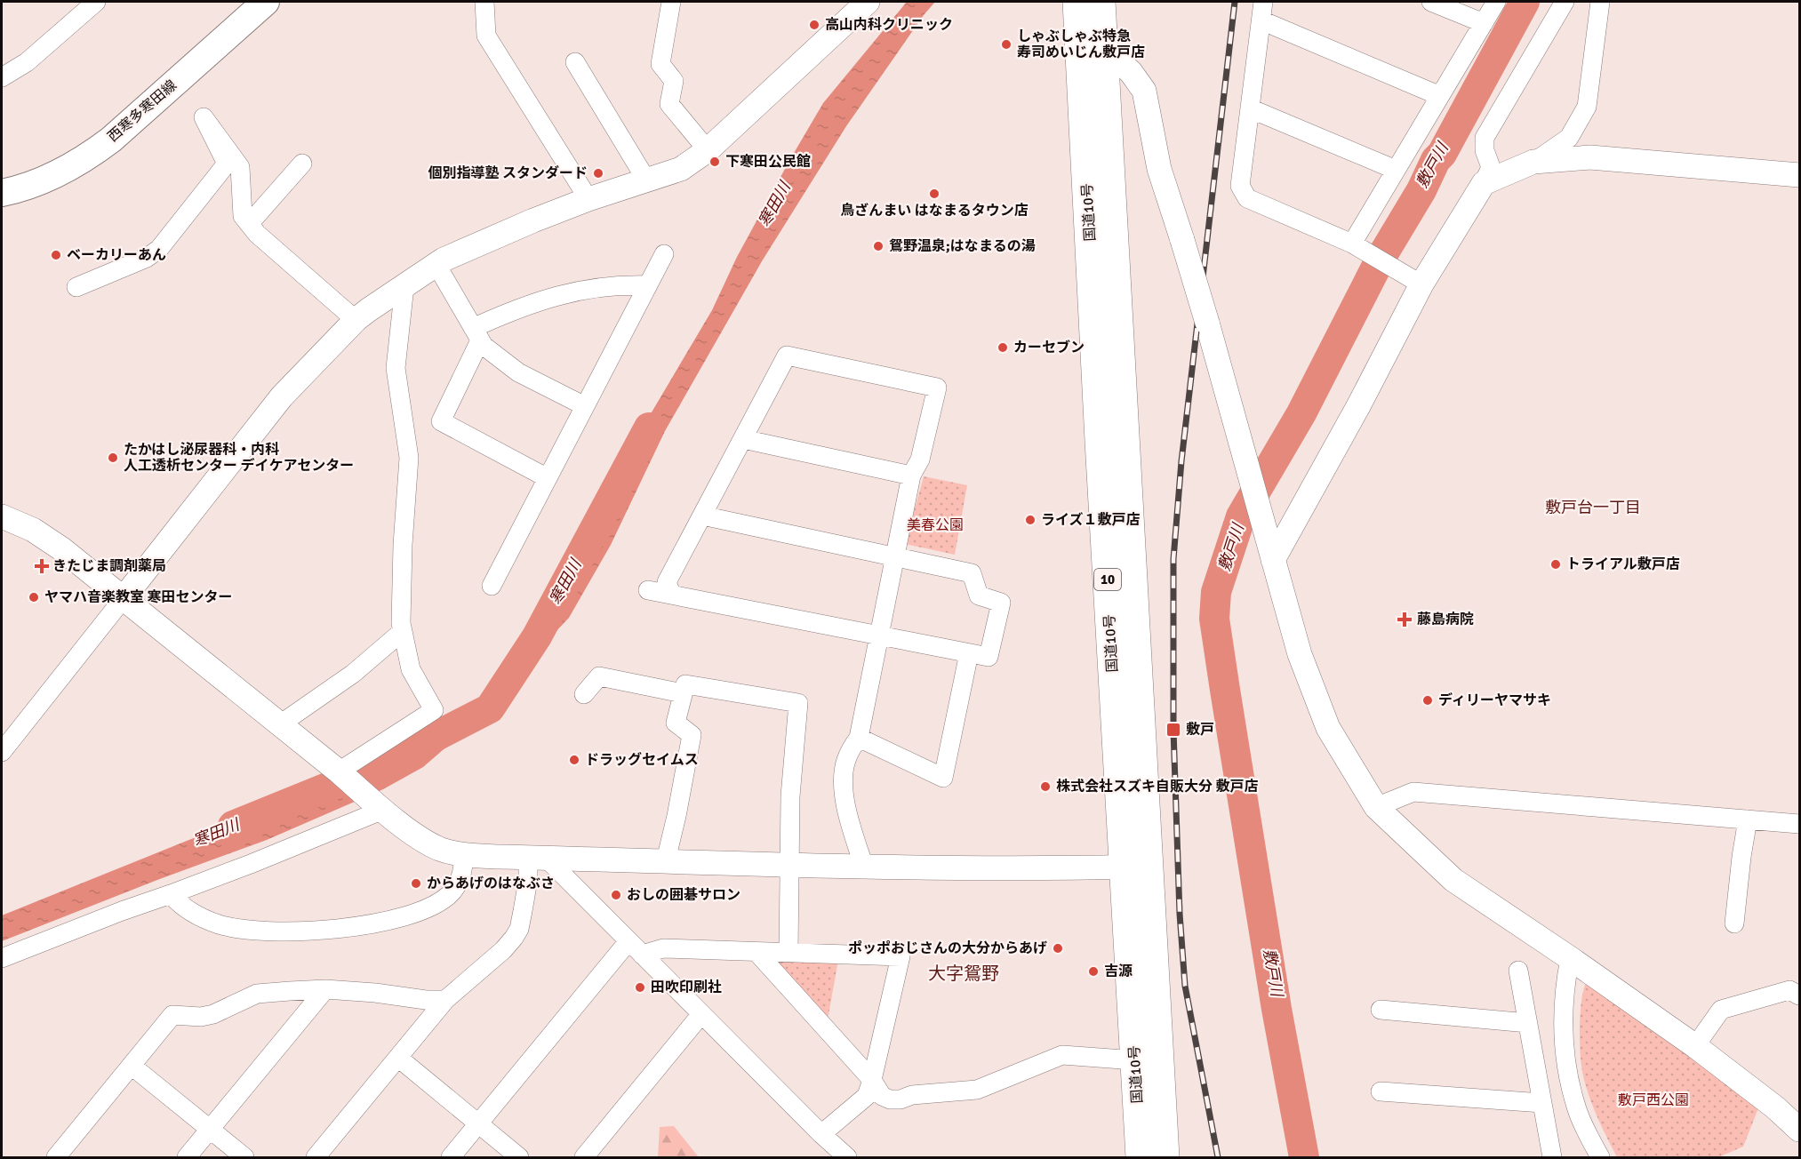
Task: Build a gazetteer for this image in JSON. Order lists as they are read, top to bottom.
{
  "streets": {
    "highway": ["国道10号", "10"],
    "main road": ["西寒多寒田線"]
  },
  "districts": ["敷戸台一丁目", "大字鴛野"],
  "water": ["敷戸川", "寒田川"],
  "parks": ["美春公園", "敷戸西公園"],
  "places": {
    "other": [
      "高山内科クリニック",
      "しゃぶしゃぶ特急 寿司めいじん敷戸店",
      "下寒田公民館",
      "個別指導塾 スタンダード",
      "鳥ざんまい はなまるタウン店",
      "鴛野温泉;はなまるの湯",
      "ベーカリーあん",
      "カーセブン",
      "たかはし泌尿器科・内科 人工透析センター デイケアセンター",
      "ライズ１敷戸店",
      "トライアル敷戸店",
      "ヤマハ音楽教室 寒田センター",
      "ディリーヤマサキ",
      "ドラッグセイムス",
      "株式会社スズキ自販大分 敷戸店",
      "からあげのはなぶさ",
      "おしの囲碁サロン",
      "ポッポおじさんの大分からあげ",
      "吉源",
      "田吹印刷社"
    ],
    "health": ["きたじま調剤薬局", "藤島病院"],
    "transit": ["敷戸"]
  }
}
